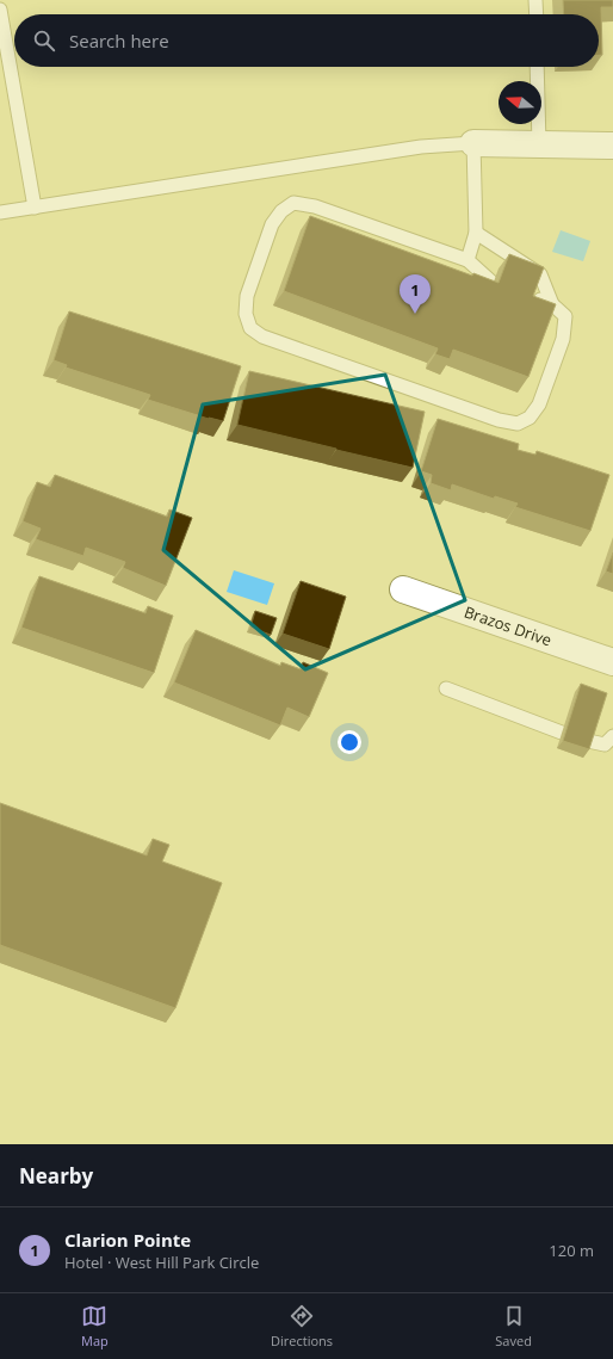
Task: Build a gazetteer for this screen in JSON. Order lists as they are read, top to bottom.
{
  "streets": {
    "street": ["Brazos Drive"]
  },
  "north": "left",
  "page": {
    "search": "Search here",
    "pins": "1",
    "heading": "Nearby",
    "list": [
      {
        "mark": "1",
        "name": "Clarion Pointe",
        "note": "Hotel · West Hill Park Circle",
        "value": "120 m"
      }
    ],
    "nav": ["Map", "Directions", "Saved"]
  }
}
